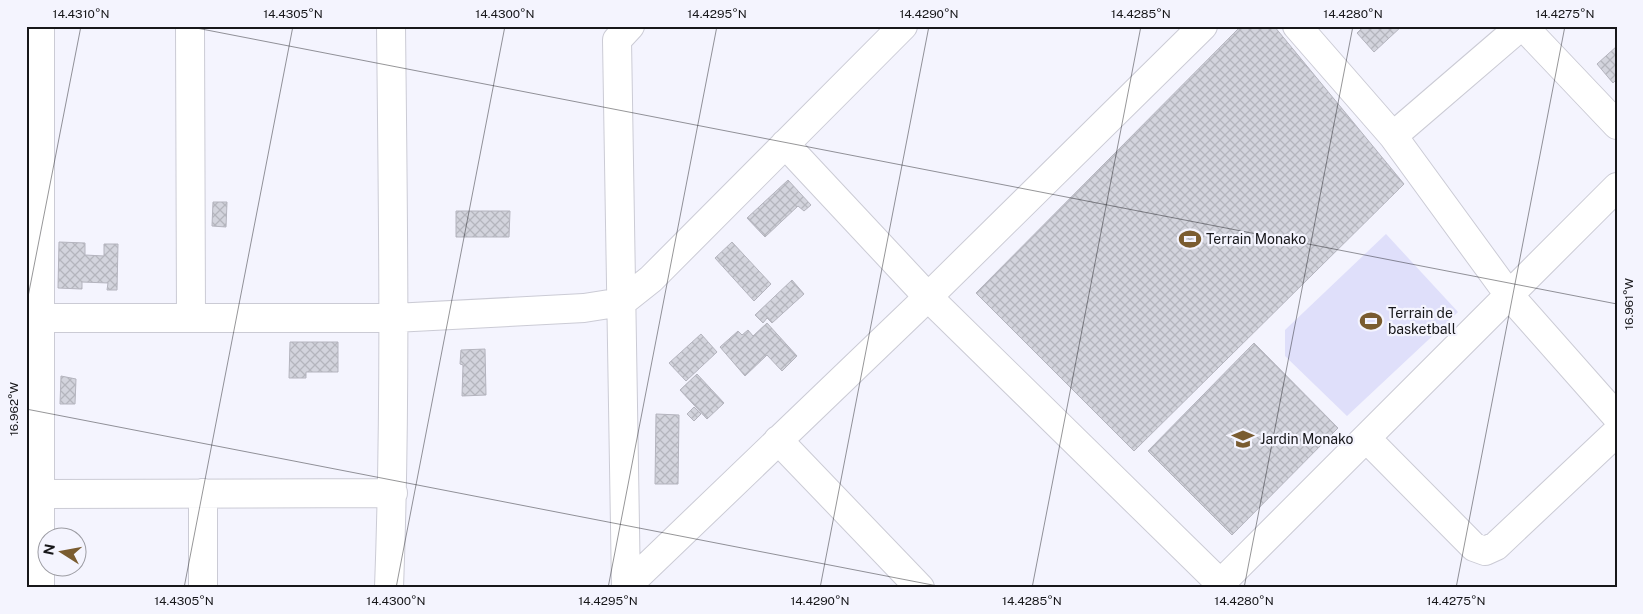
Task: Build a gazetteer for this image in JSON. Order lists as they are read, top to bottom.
{
  "places": {
    "sports": ["Terrain Monako", "Terrain de basketball"],
    "school or university": ["Jardin Monako"]
  },
  "north": "left",
  "coordinates": [
    "14.4310°N",
    "14.4305°N",
    "14.4300°N",
    "14.4295°N",
    "14.4290°N",
    "14.4285°N",
    "14.4280°N",
    "14.4275°N",
    "16.961°W",
    "16.962°W"
  ]
}
